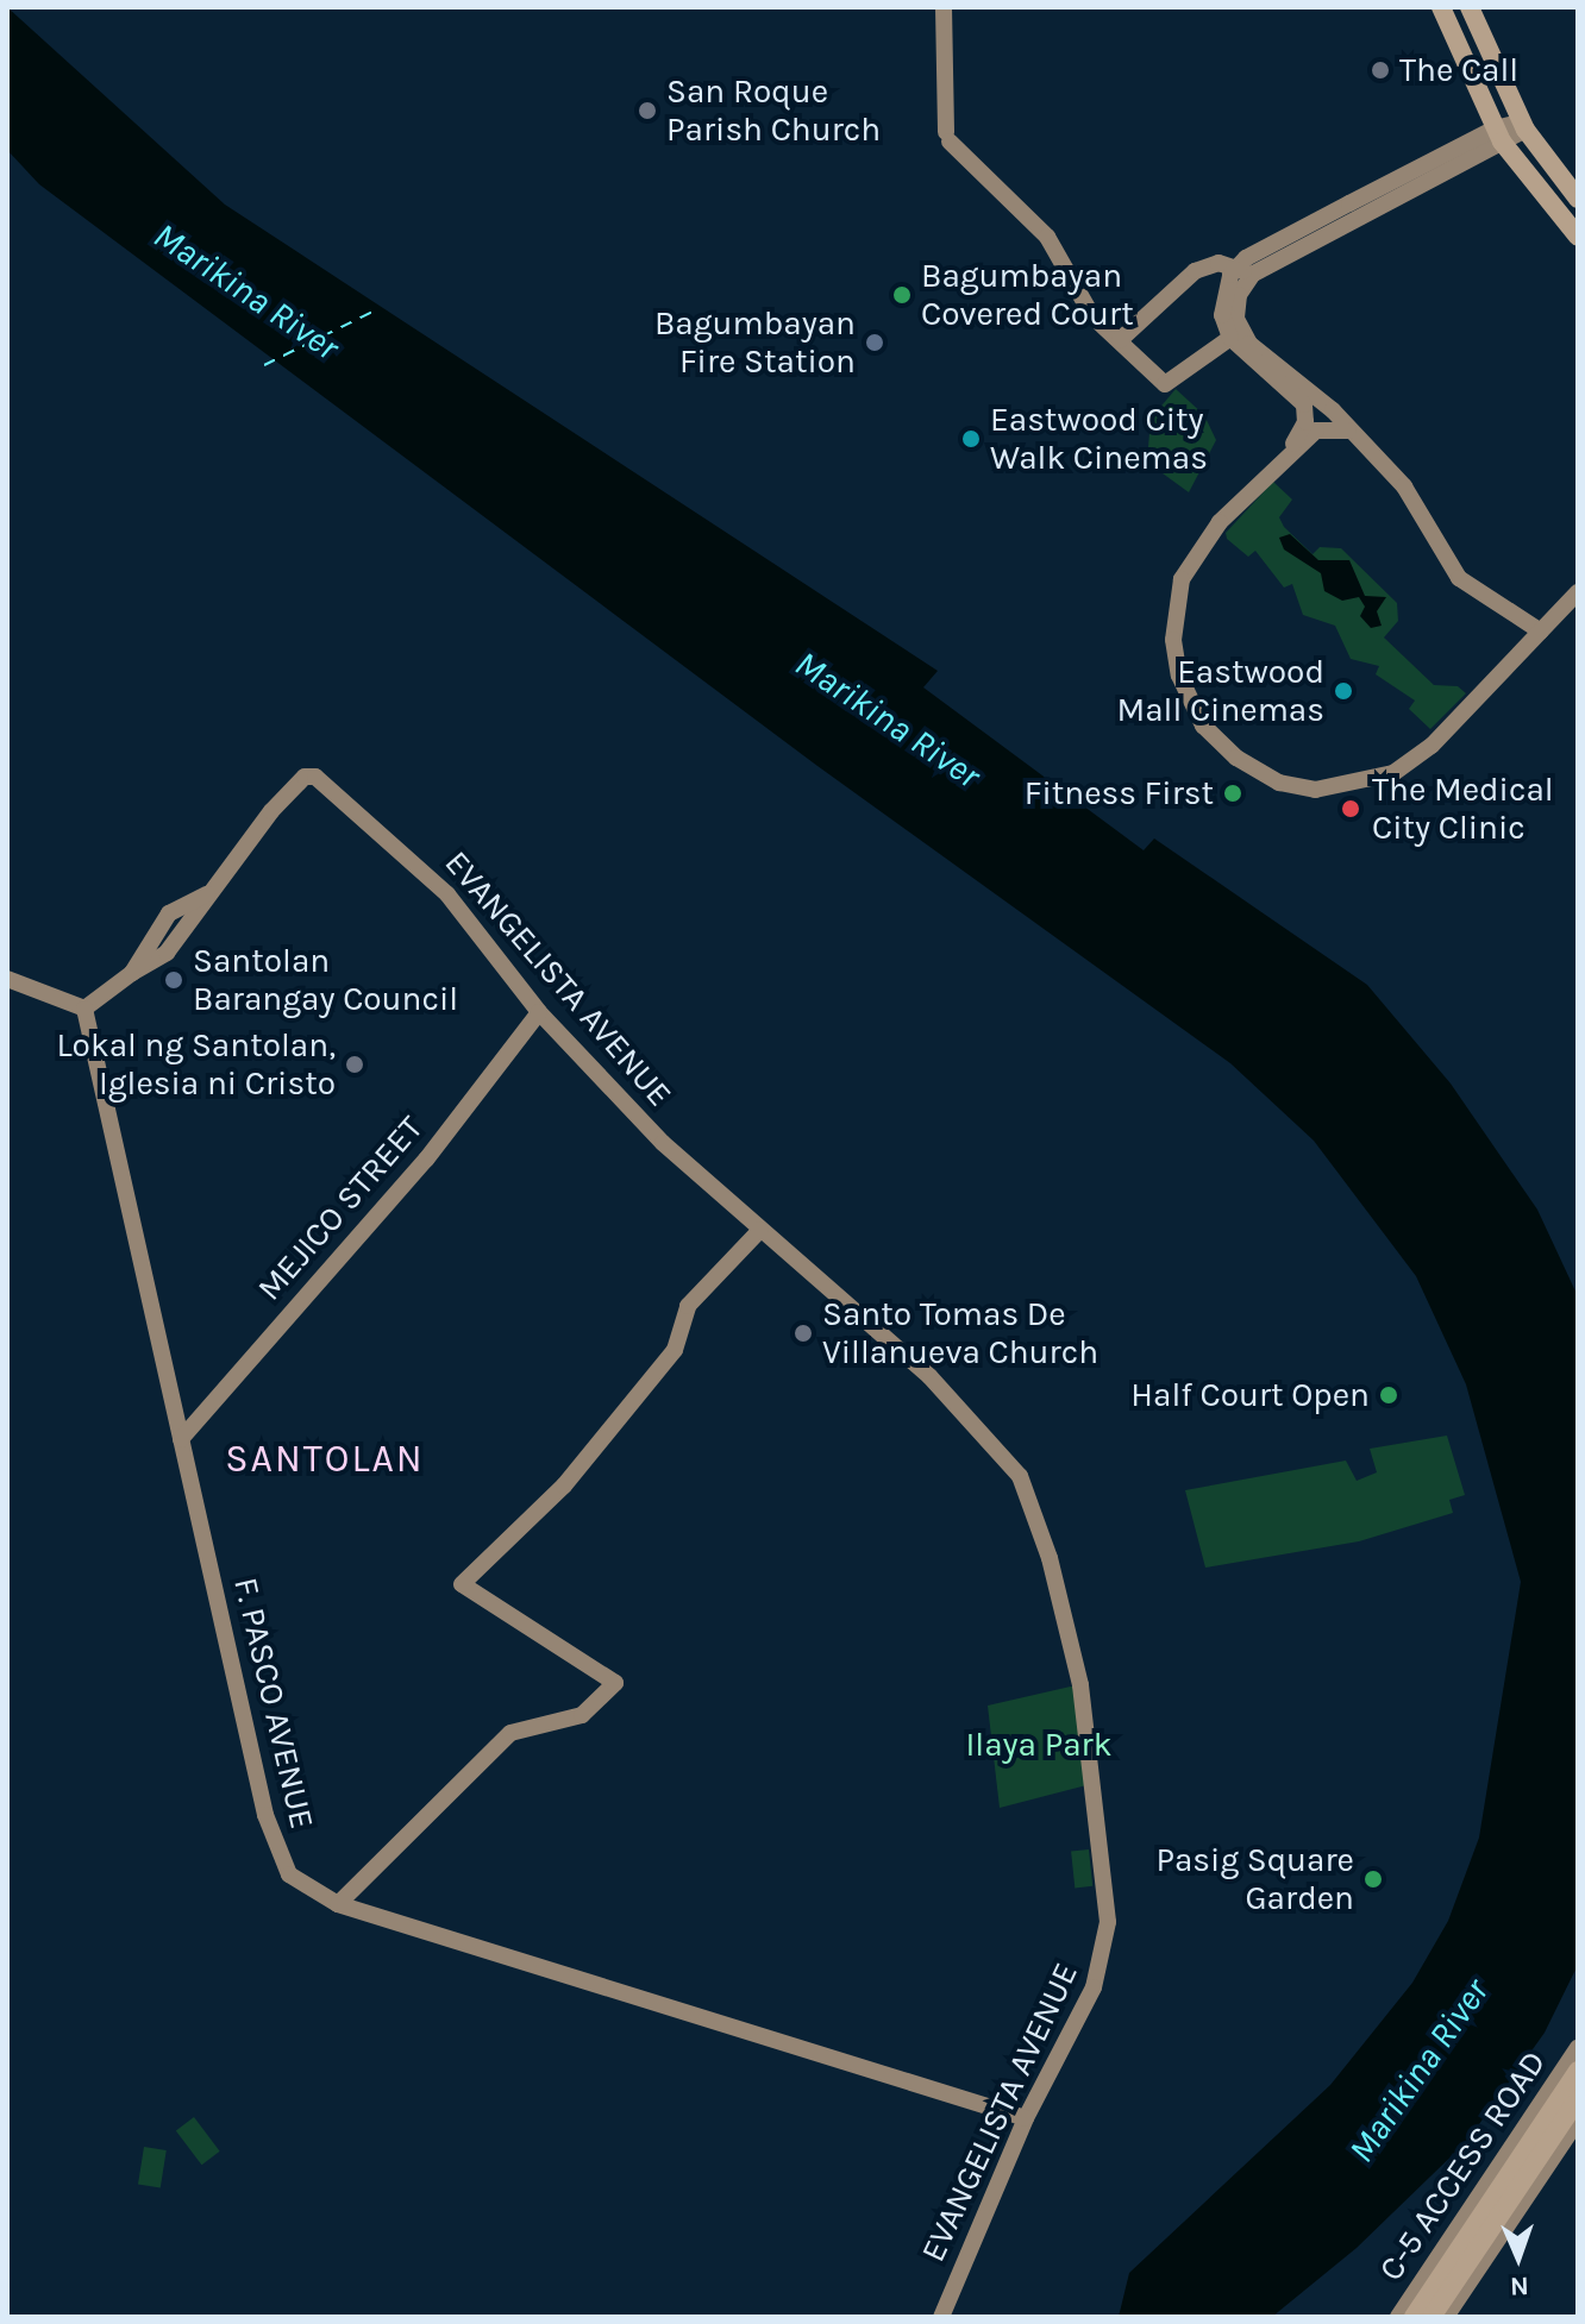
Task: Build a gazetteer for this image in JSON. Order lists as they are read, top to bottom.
{
  "streets": {
    "street": [
      "EVANGELISTA AVENUE",
      "MEJICO STREET",
      "F. PASCO AVENUE",
      "C-5 ACCESS ROAD"
    ]
  },
  "crossings": [
    ["EVANGELISTA AVENUE", "MEJICO STREET"],
    ["EVANGELISTA AVENUE", "F. PASCO AVENUE"],
    ["MEJICO STREET", "F. PASCO AVENUE"]
  ],
  "districts": ["SANTOLAN"],
  "water": ["Marikina River"],
  "parks": ["Ilaya Park"],
  "places": [
    "The Call",
    "San Roque Parish Church",
    "Bagumbayan Covered Court",
    "Bagumbayan Fire Station",
    "Eastwood City Walk Cinemas",
    "Eastwood Mall Cinemas",
    "Fitness First",
    "The Medical City Clinic",
    "Santolan Barangay Council",
    "Lokal ng Santolan, Iglesia ni Cristo",
    "Santo Tomas De Villanueva Church",
    "Half Court Open",
    "Pasig Square Garden"
  ],
  "north": "bottom"
}
